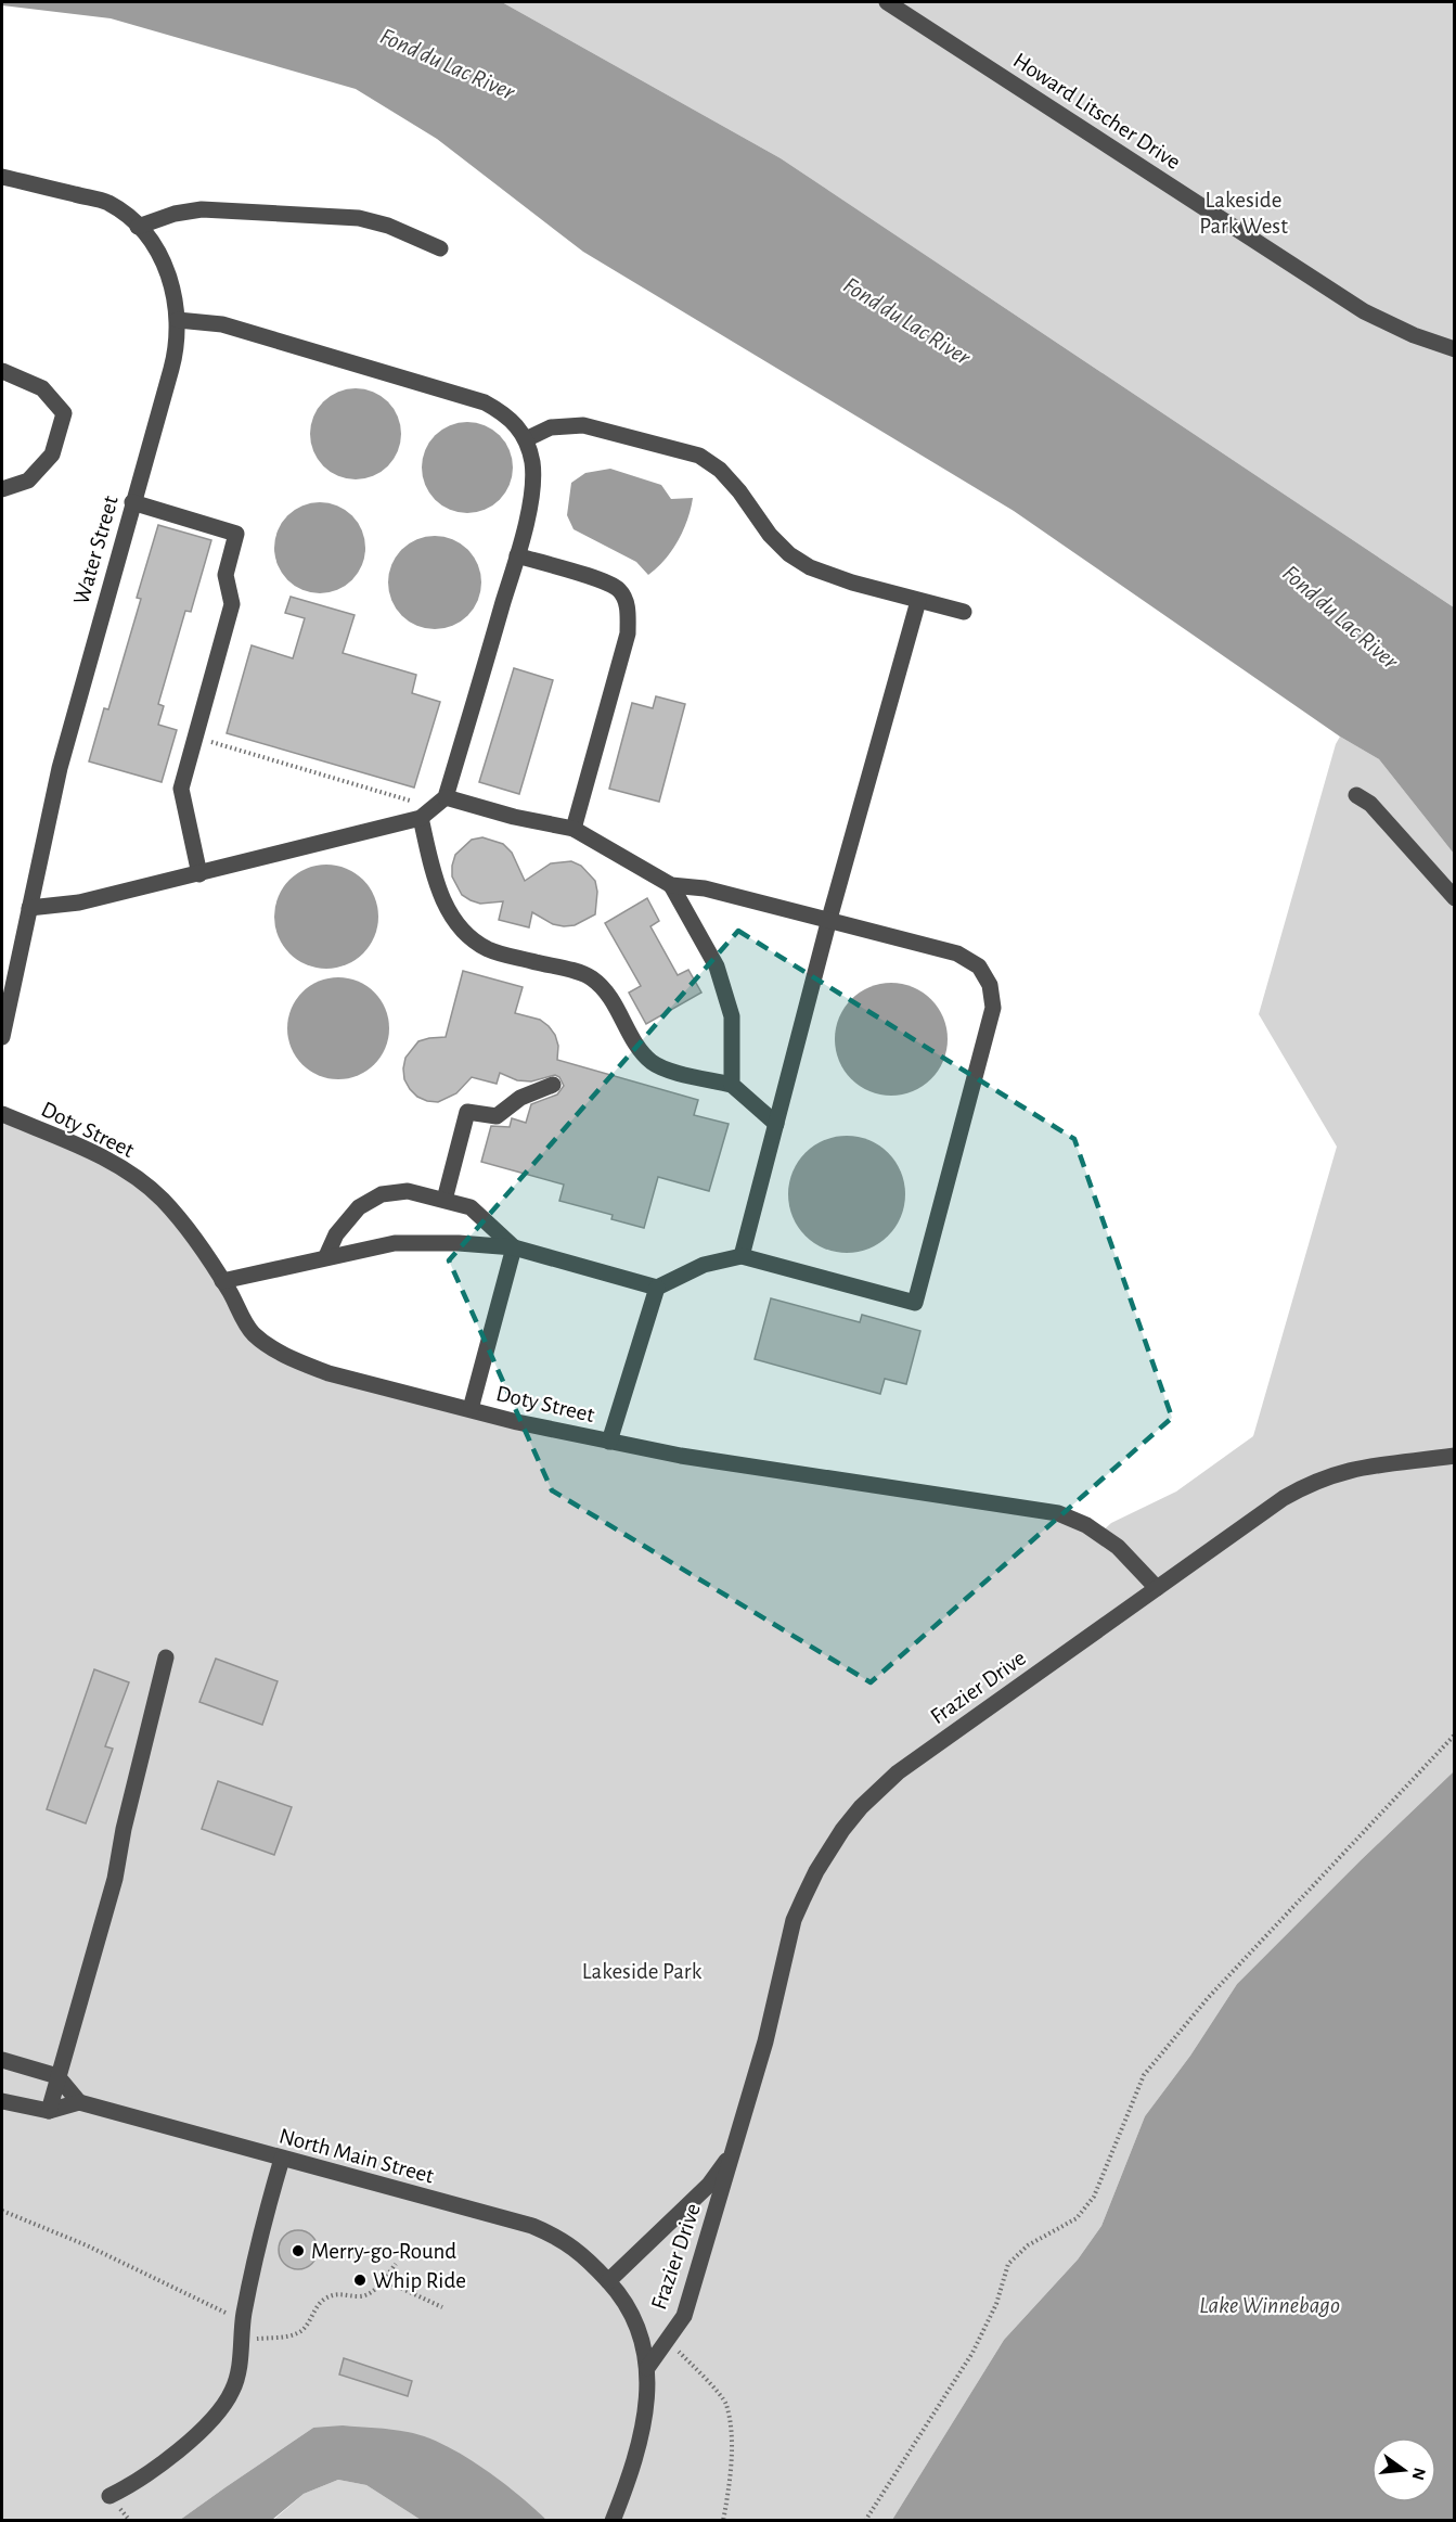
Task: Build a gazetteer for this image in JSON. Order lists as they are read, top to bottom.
{
  "streets": {
    "street": [
      "Howard Litscher Drive",
      "Water Street",
      "Doty Street",
      "Frazier Drive",
      "North Main Street"
    ]
  },
  "crossings": [
    ["Doty Street", "Frazier Drive"],
    ["Frazier Drive", "North Main Street"]
  ],
  "water": ["Fond du Lac River", "Lake Winnebago"],
  "parks": ["Lakeside Park West", "Lakeside Park"],
  "places": ["Merry-go-Round", "Whip Ride"],
  "north": "right"
}
